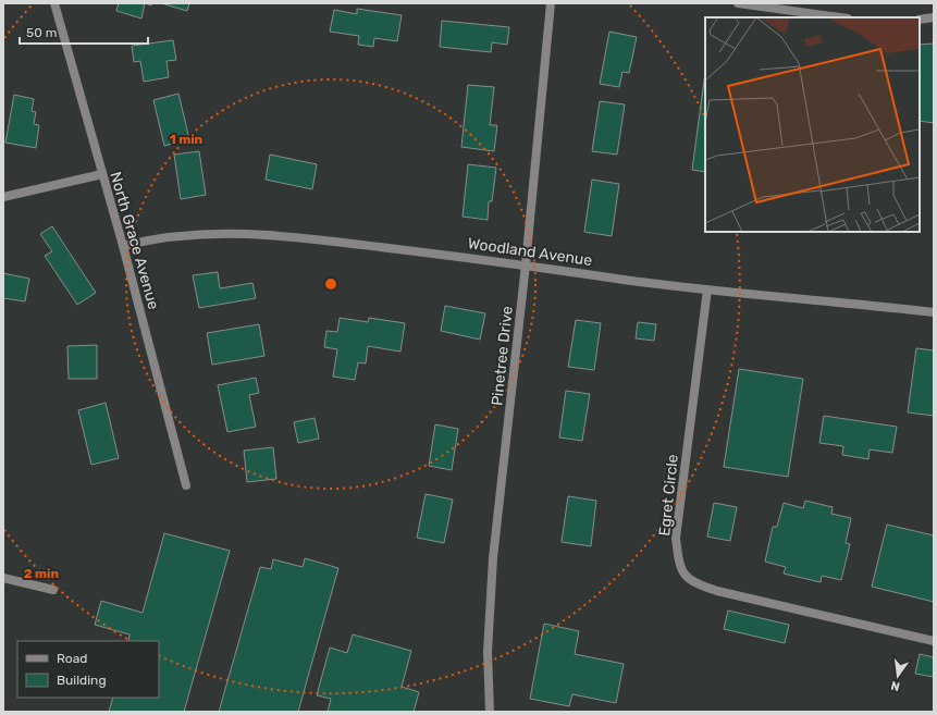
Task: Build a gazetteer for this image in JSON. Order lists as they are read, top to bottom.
{
  "streets": {
    "street": [
      "North Grace Avenue",
      "Woodland Avenue",
      "Pinetree Drive",
      "Egret Circle"
    ]
  },
  "crossings": [
    ["North Grace Avenue", "Woodland Avenue"],
    ["Woodland Avenue", "Pinetree Drive"],
    ["Woodland Avenue", "Egret Circle"]
  ],
  "legend": ["Road", "Building"],
  "scale_bar": "50 m",
  "north": "bottom",
  "rings": ["1 min", "2 min"]
}
